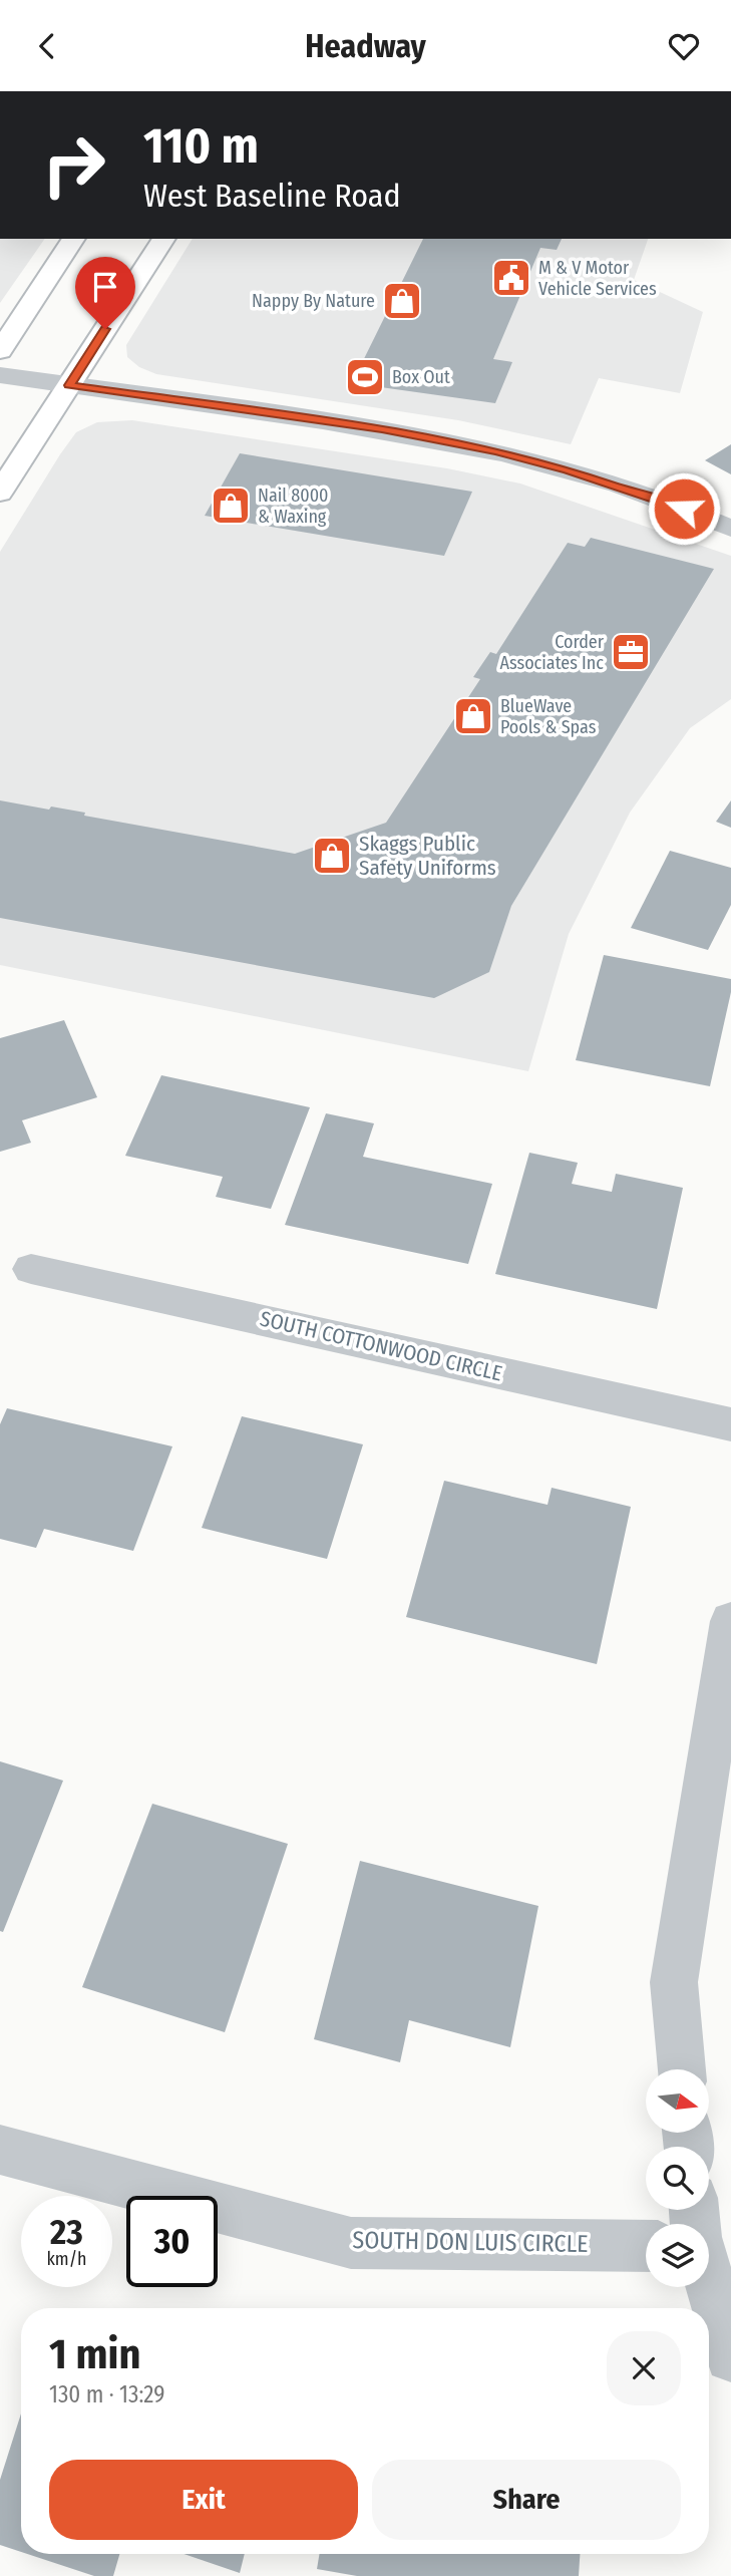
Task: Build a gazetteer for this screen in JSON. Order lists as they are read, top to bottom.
{
  "streets": {
    "street": ["SOUTH COTTONWOOD CIRCLE", "SOUTH DON LUIS CIRCLE"]
  },
  "places": {
    "public building": ["M & V Motor Vehicle Services"],
    "shop": [
      "Nappy By Nature",
      "Nail 8000 & Waxing",
      "BlueWave Pools & Spas",
      "Skaggs Public Safety Uniforms"
    ],
    "sports": ["Box Out"],
    "office": ["Corder Associates Inc"]
  },
  "north": "right",
  "page": {
    "header": "Headway",
    "turn": ["110 m", "West Baseline Road"],
    "speed": "23 km/h",
    "limit": "30",
    "heading": ["1 min", "130 m · 13:29"],
    "buttons": ["Exit", "Share"]
  }
}
